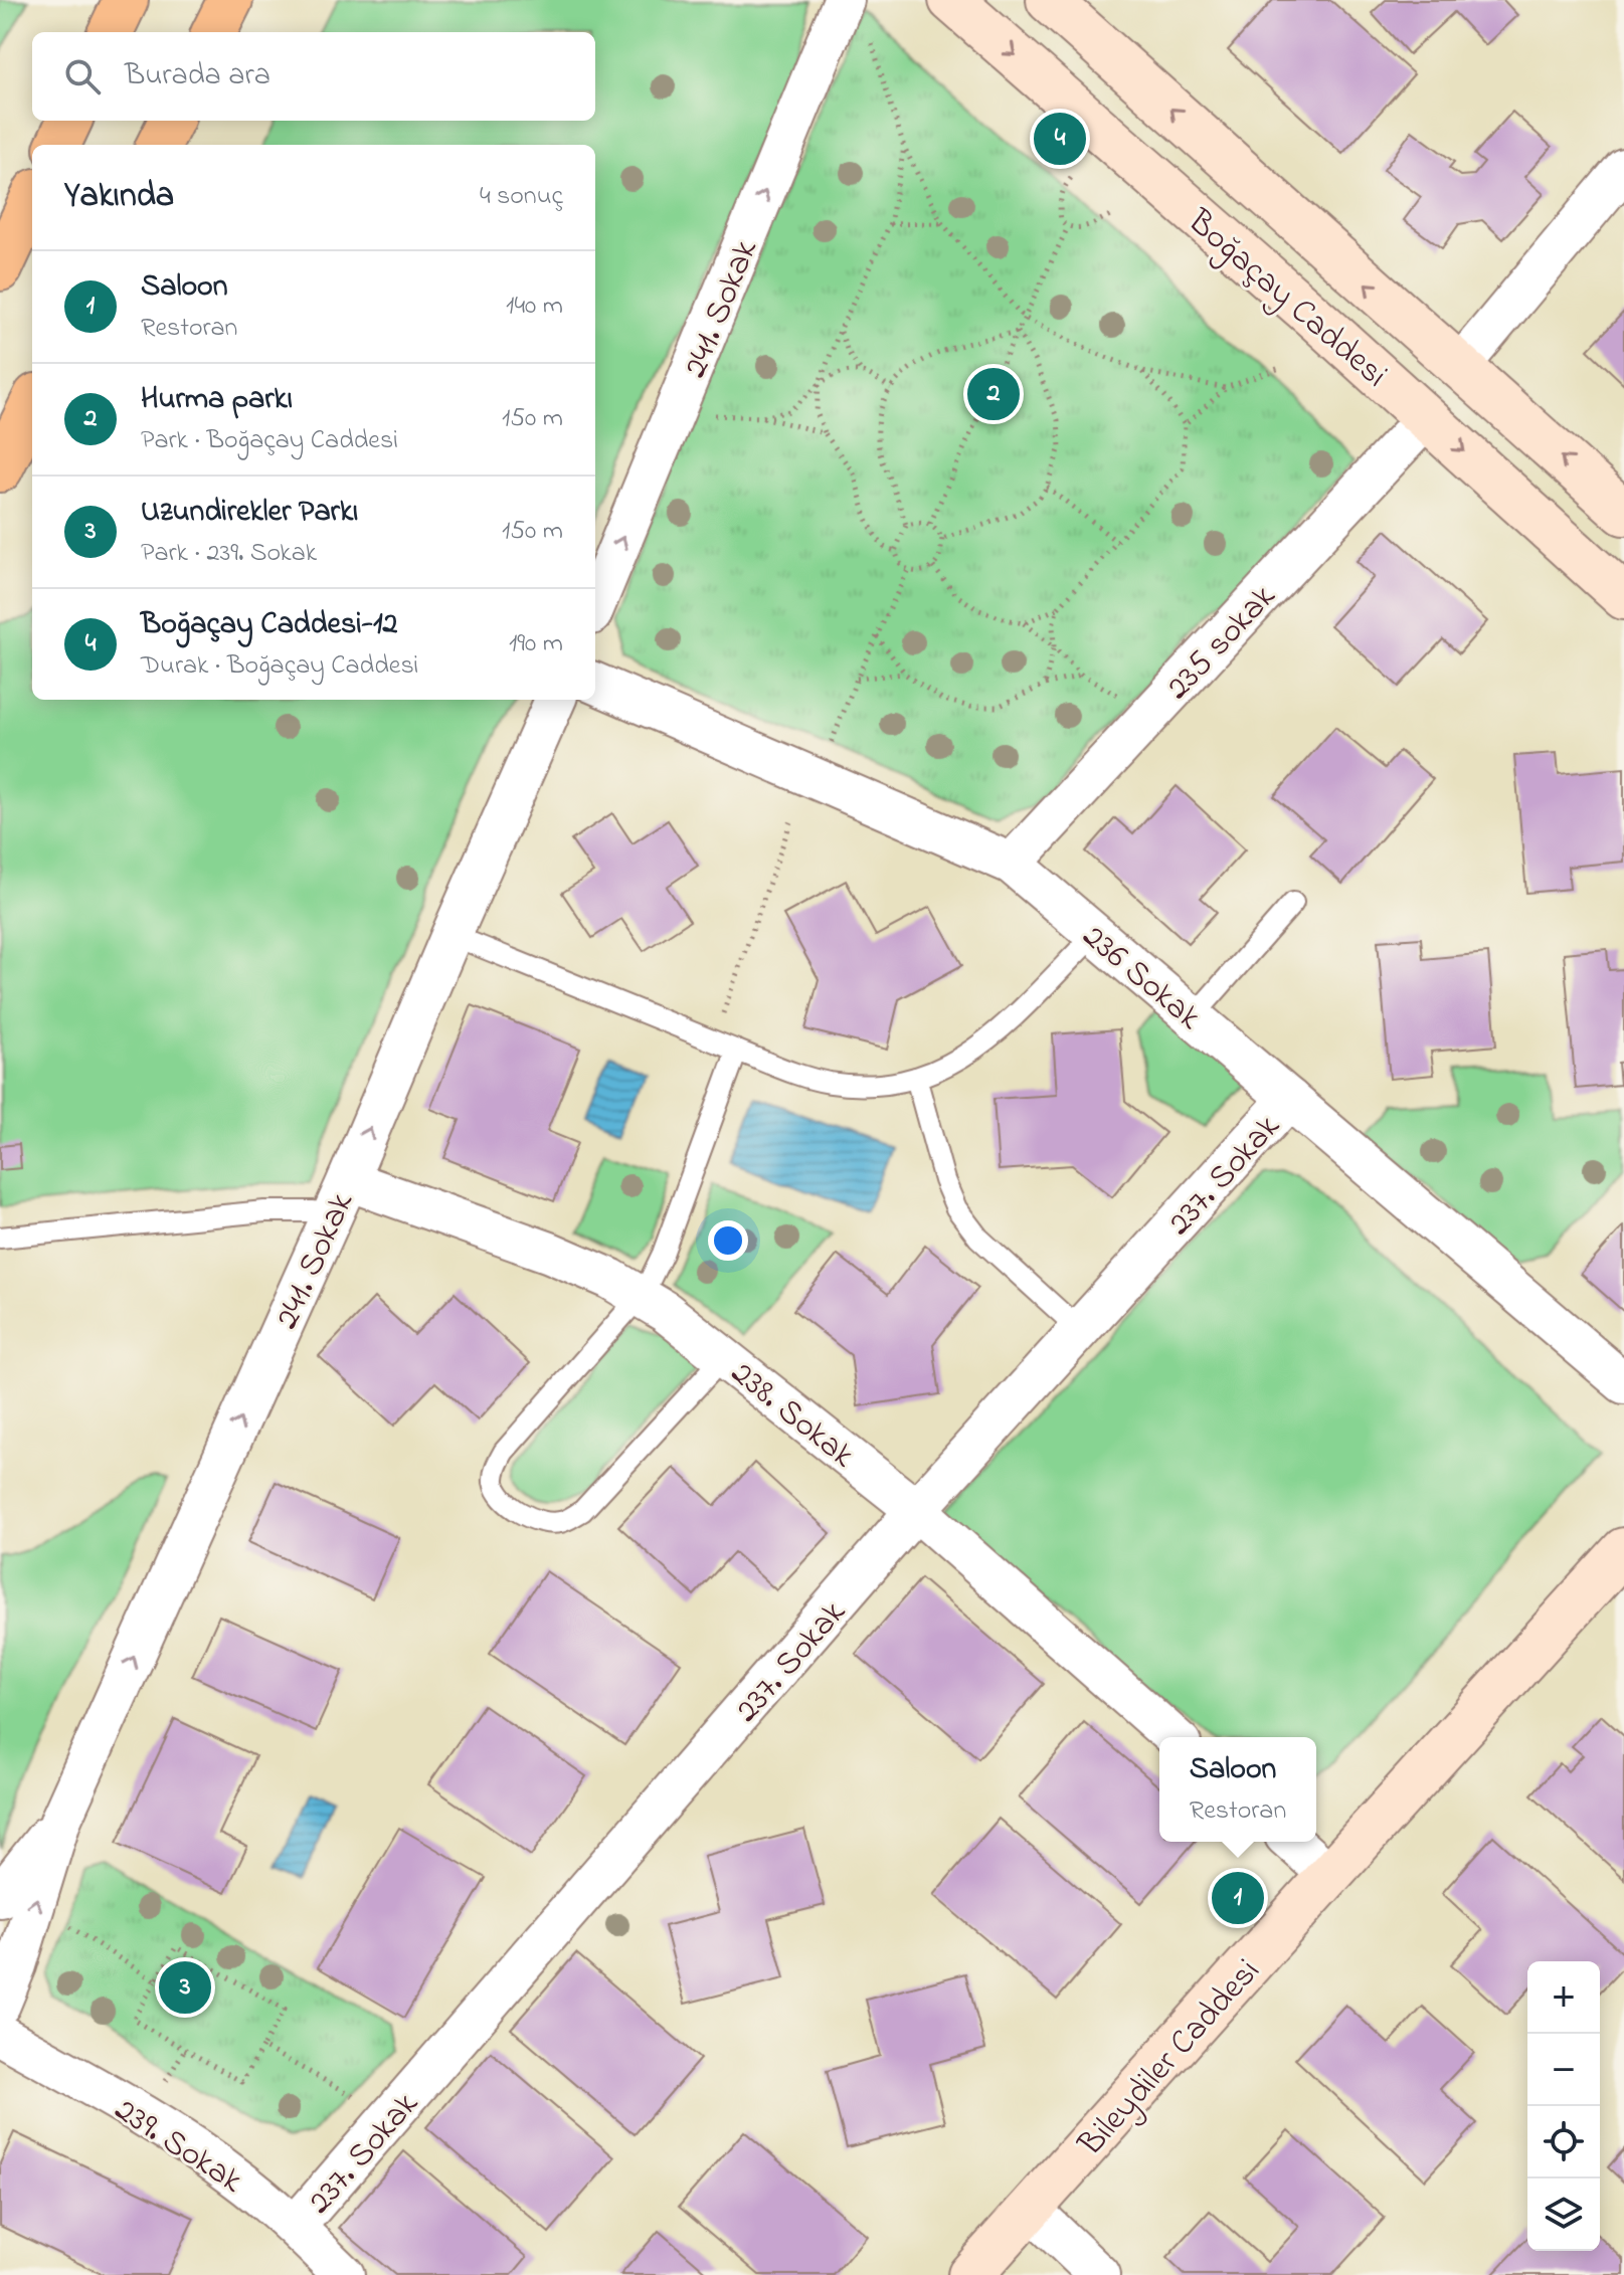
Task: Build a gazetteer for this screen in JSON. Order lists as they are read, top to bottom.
{
  "streets": {
    "main road": ["Boğaçay Caddesi", "Bileydiler Caddesi"],
    "street": [
      "241. Sokak",
      "235 sokak",
      "236 Sokak",
      "237. Sokak",
      "238. Sokak",
      "239. Sokak"
    ]
  },
  "crossings": [
    ["Boğaçay Caddesi", "235 sokak"],
    ["241. Sokak", "238. Sokak"],
    ["235 sokak", "236 Sokak"],
    ["236 Sokak", "237. Sokak"],
    ["237. Sokak", "238. Sokak"],
    ["237. Sokak", "239. Sokak"]
  ],
  "one_way": ["241. Sokak"],
  "page": {
    "search": "Burada ara",
    "pins": [
      "4",
      "2",
      "1",
      "3"
    ],
    "heading": ["Yakında", "4 sonuç"],
    "list": [
      {
        "mark": "1",
        "name": "Saloon",
        "note": "Restoran",
        "value": "140 m"
      },
      {
        "mark": "2",
        "name": "Hurma parkı",
        "note": "Park · Boğaçay Caddesi",
        "value": "150 m"
      },
      {
        "mark": "3",
        "name": "Uzundirekler Parkı",
        "note": "Park · 239. Sokak",
        "value": "150 m"
      },
      {
        "mark": "4",
        "name": "Boğaçay Caddesi-12",
        "note": "Durak · Boğaçay Caddesi",
        "value": "190 m"
      }
    ],
    "popup": ["Saloon", "Restoran"],
    "map_buttons": ["+", "−"]
  }
}
